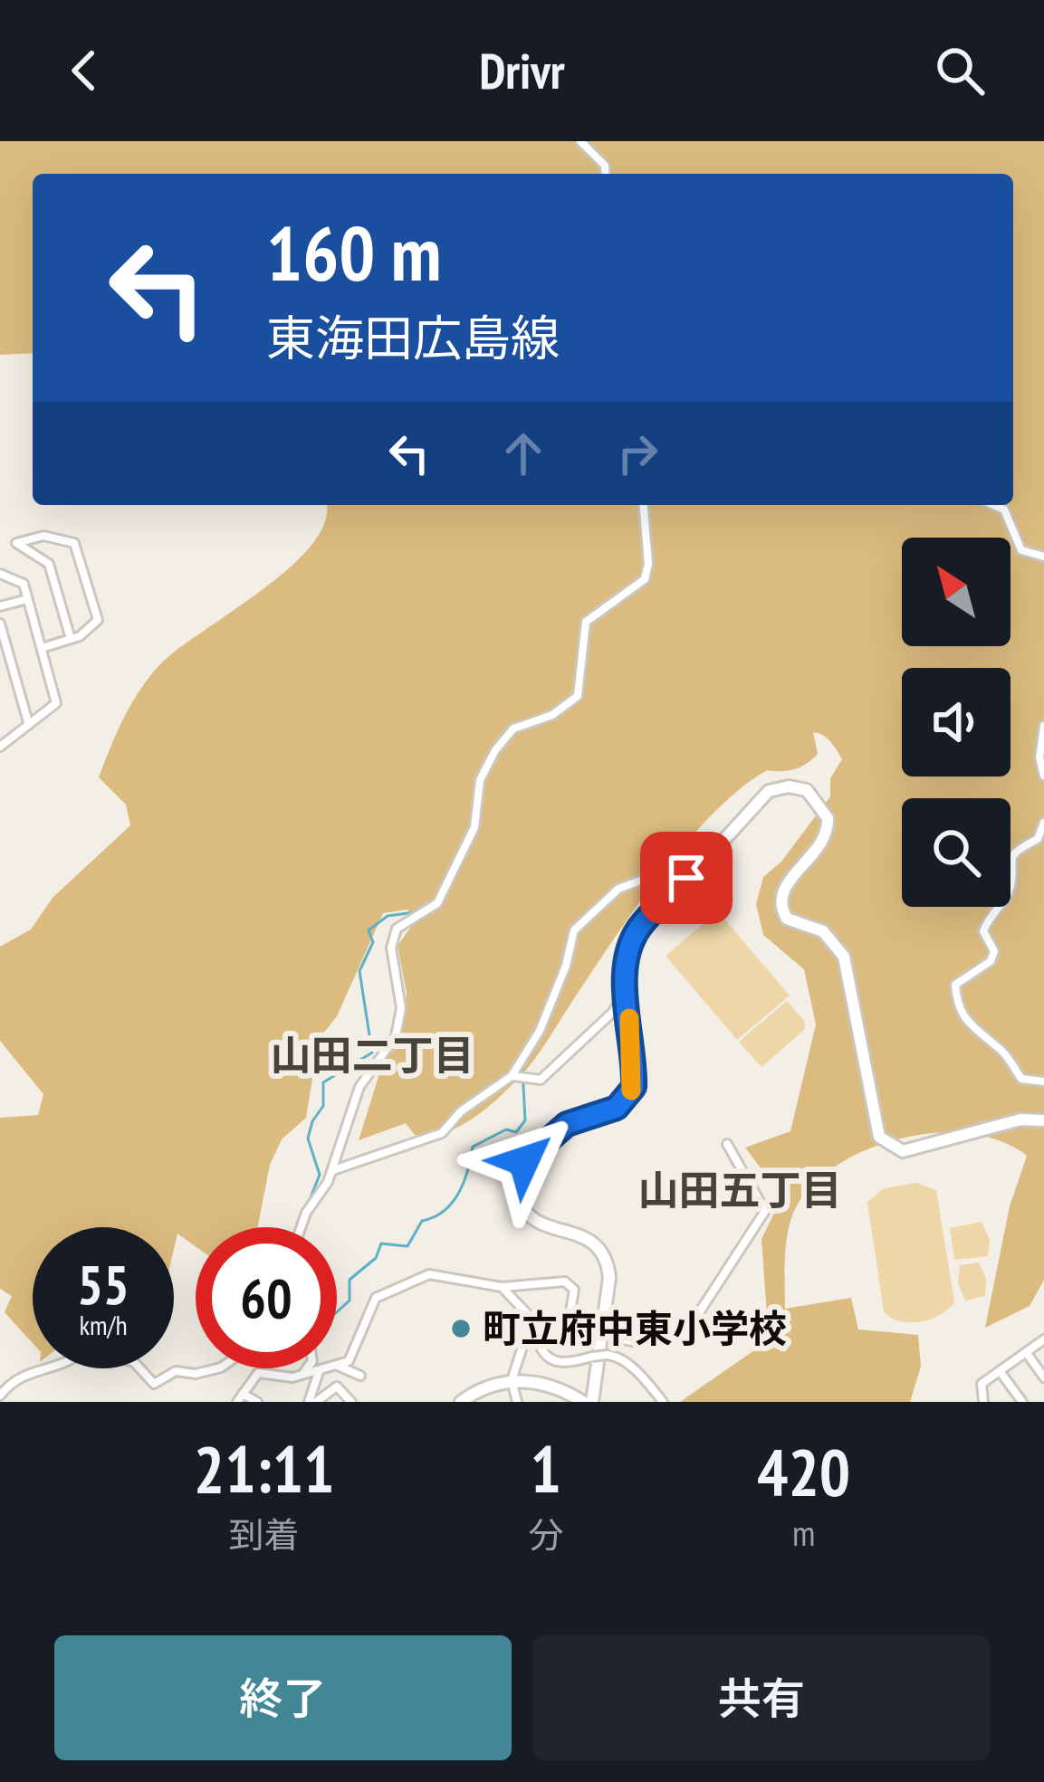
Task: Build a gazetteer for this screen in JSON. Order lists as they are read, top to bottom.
{
  "districts": ["山田二丁目", "山田五丁目"],
  "places": ["町立府中東小学校"],
  "north": "top left",
  "page": {
    "header": "Drivr",
    "turn": ["160 m", "東海田広島線"],
    "speed": "55 km/h",
    "limit": "60",
    "eta": [
      "21:11",
      "到着",
      "1",
      "分",
      "420",
      "m"
    ],
    "buttons": ["終了", "共有"]
  }
}
